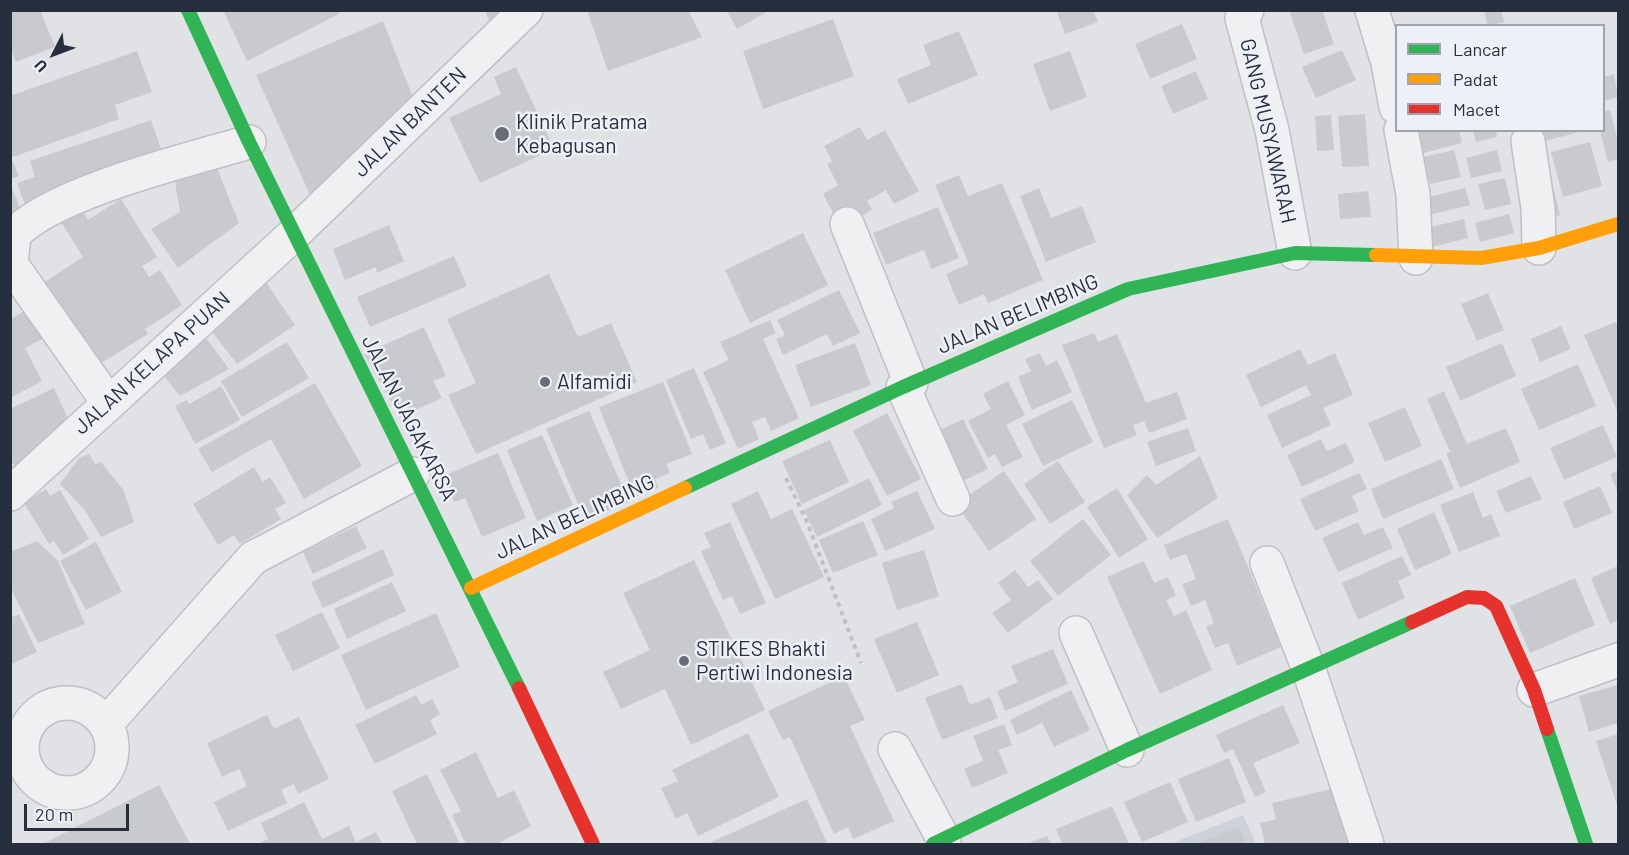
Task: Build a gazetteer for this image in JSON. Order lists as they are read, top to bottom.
{
  "streets": {
    "street": [
      "JALAN BANTEN",
      "GANG MUSYAWARAH",
      "JALAN BELIMBING",
      "JALAN KELAPA PUAN",
      "JALAN JAGAKARSA"
    ]
  },
  "crossings": [
    ["JALAN BANTEN", "JALAN KELAPA PUAN"],
    ["JALAN BANTEN", "JALAN JAGAKARSA"],
    ["GANG MUSYAWARAH", "JALAN BELIMBING"],
    ["JALAN BELIMBING", "JALAN JAGAKARSA"],
    ["JALAN KELAPA PUAN", "JALAN JAGAKARSA"]
  ],
  "places": ["Klinik Pratama Kebagusan", "Alfamidi", "STIKES Bhakti Pertiwi Indonesia"],
  "legend": ["Lancar", "Padat", "Macet"],
  "scale_bar": "20 m",
  "north": "bottom left"
}
